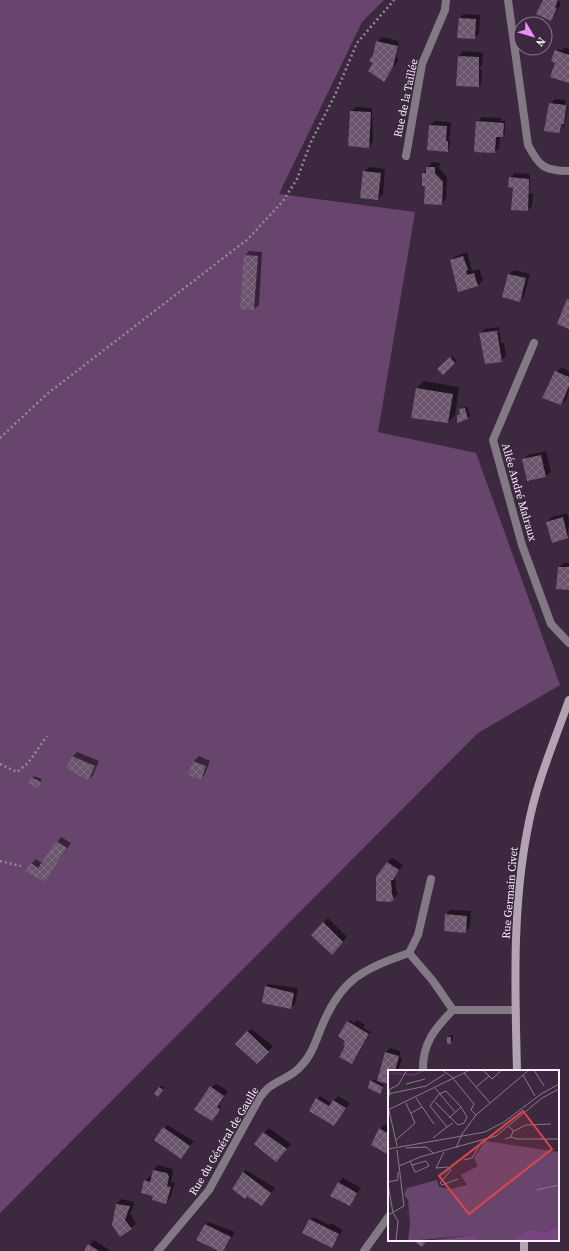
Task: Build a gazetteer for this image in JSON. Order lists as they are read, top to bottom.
{
  "streets": {
    "street": [
      "Rue de la Taillée",
      "Allée André Malraux",
      "Rue Germain Civet",
      "Rue du Général de Gaulle"
    ]
  },
  "north": "bottom right"
}
